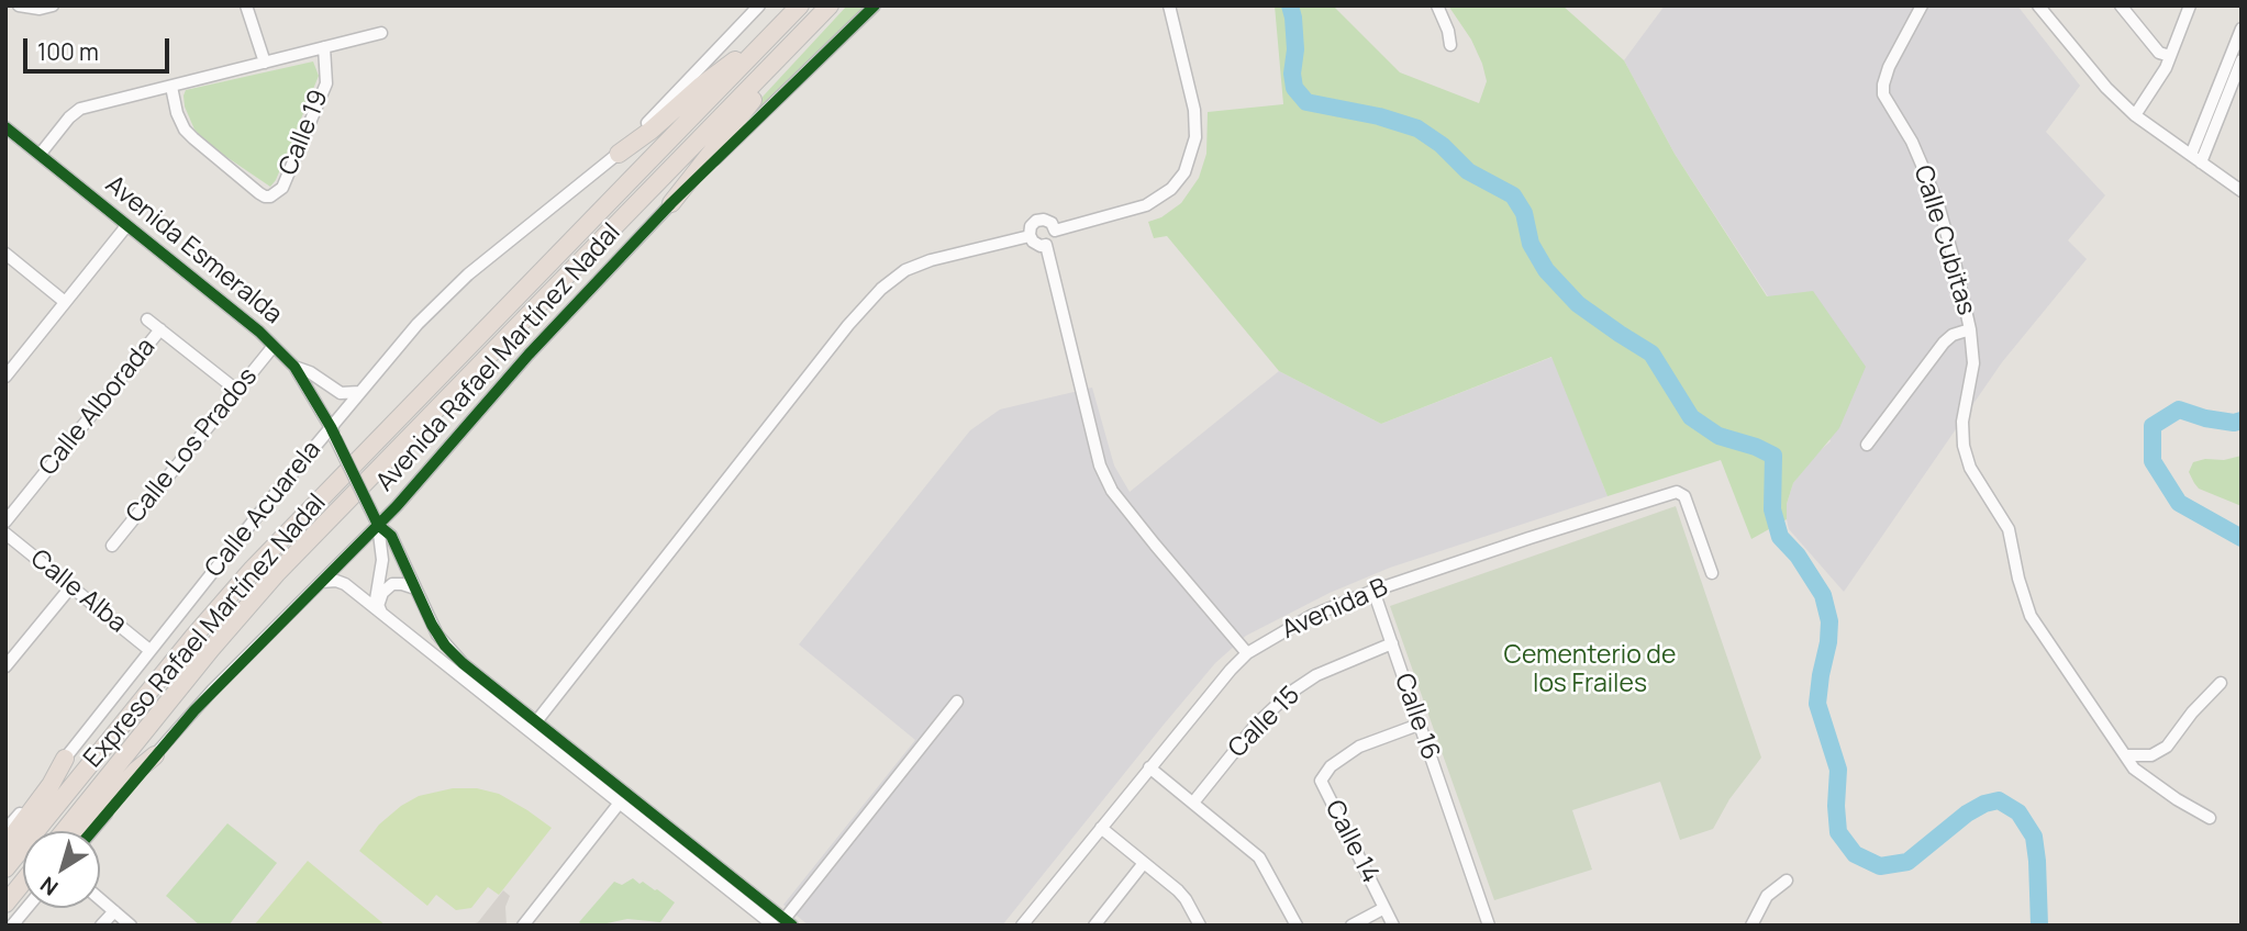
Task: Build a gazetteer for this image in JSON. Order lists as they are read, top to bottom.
{
  "streets": {
    "highway": ["Expreso Rafael Martínez Nadal"],
    "street": [
      "Calle 19",
      "Calle Cubitas",
      "Avenida Esmeralda",
      "Avenida Rafael Martínez Nadal",
      "Calle Alborada",
      "Calle Los Prados",
      "Calle Acuarela",
      "Calle Alba",
      "Avenida B",
      "Calle 16",
      "Calle 15",
      "Calle 14"
    ]
  },
  "crossings": [
    ["Avenida Esmeralda", "Avenida Rafael Martínez Nadal"],
    ["Avenida Esmeralda", "Calle Los Prados"],
    ["Avenida Esmeralda", "Calle Acuarela"],
    ["Calle Acuarela", "Calle Alba"],
    ["Avenida B", "Calle 16"],
    ["Calle 16", "Calle 15"],
    ["Calle 16", "Calle 14"]
  ],
  "parks": ["Cementerio de los Frailes"],
  "scale_bar": "100 m",
  "north": "bottom left"
}
